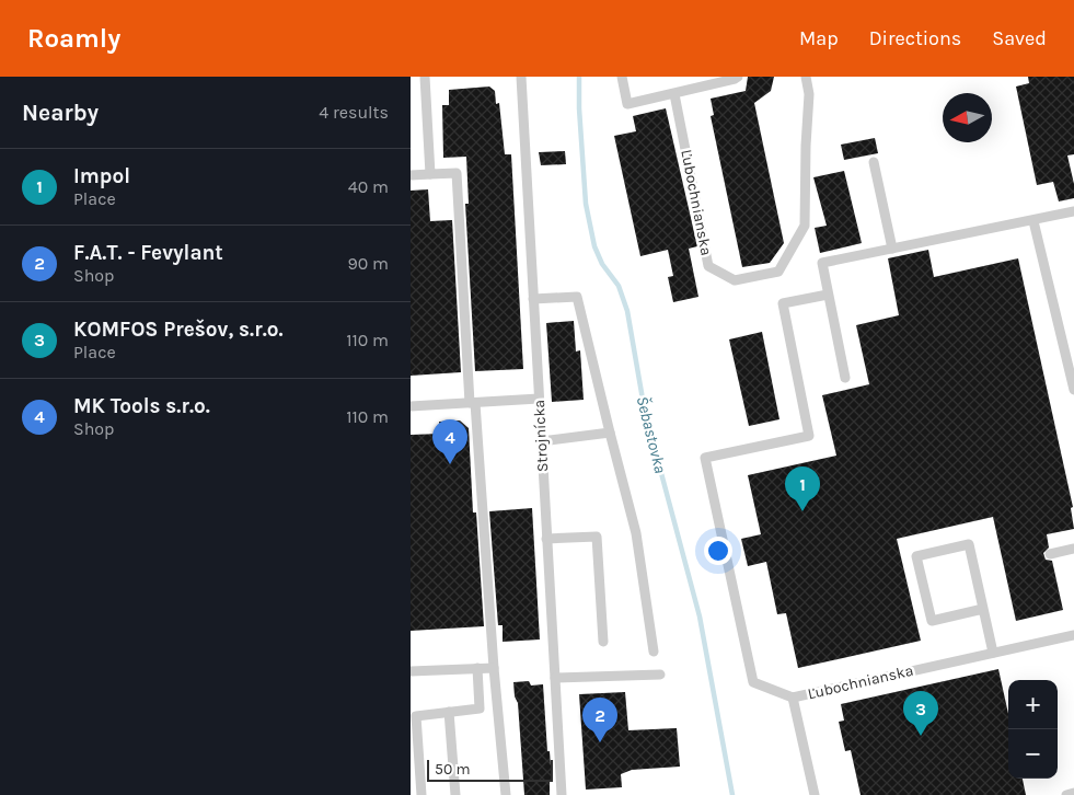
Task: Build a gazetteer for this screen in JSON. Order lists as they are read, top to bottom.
{
  "streets": {
    "lane": ["Ľubochnianska", "Strojnícka"]
  },
  "water": ["Šebastovka"],
  "scale_bar": "50 m",
  "north": "left",
  "page": {
    "header": "Roamly",
    "nav": ["Map", "Directions", "Saved"],
    "heading": ["Nearby", "4 results"],
    "list": [
      {
        "mark": "1",
        "name": "Impol",
        "note": "Place",
        "value": "40 m"
      },
      {
        "mark": "2",
        "name": "F.A.T. - Fevylant",
        "note": "Shop",
        "value": "90 m"
      },
      {
        "mark": "3",
        "name": "KOMFOS Prešov, s.r.o.",
        "note": "Place",
        "value": "110 m"
      },
      {
        "mark": "4",
        "name": "MK Tools s.r.o.",
        "note": "Shop",
        "value": "110 m"
      }
    ],
    "pins": [
      "4",
      "1",
      "3",
      "2"
    ],
    "map_buttons": ["+", "−"],
    "scale": "50 m"
  }
}
